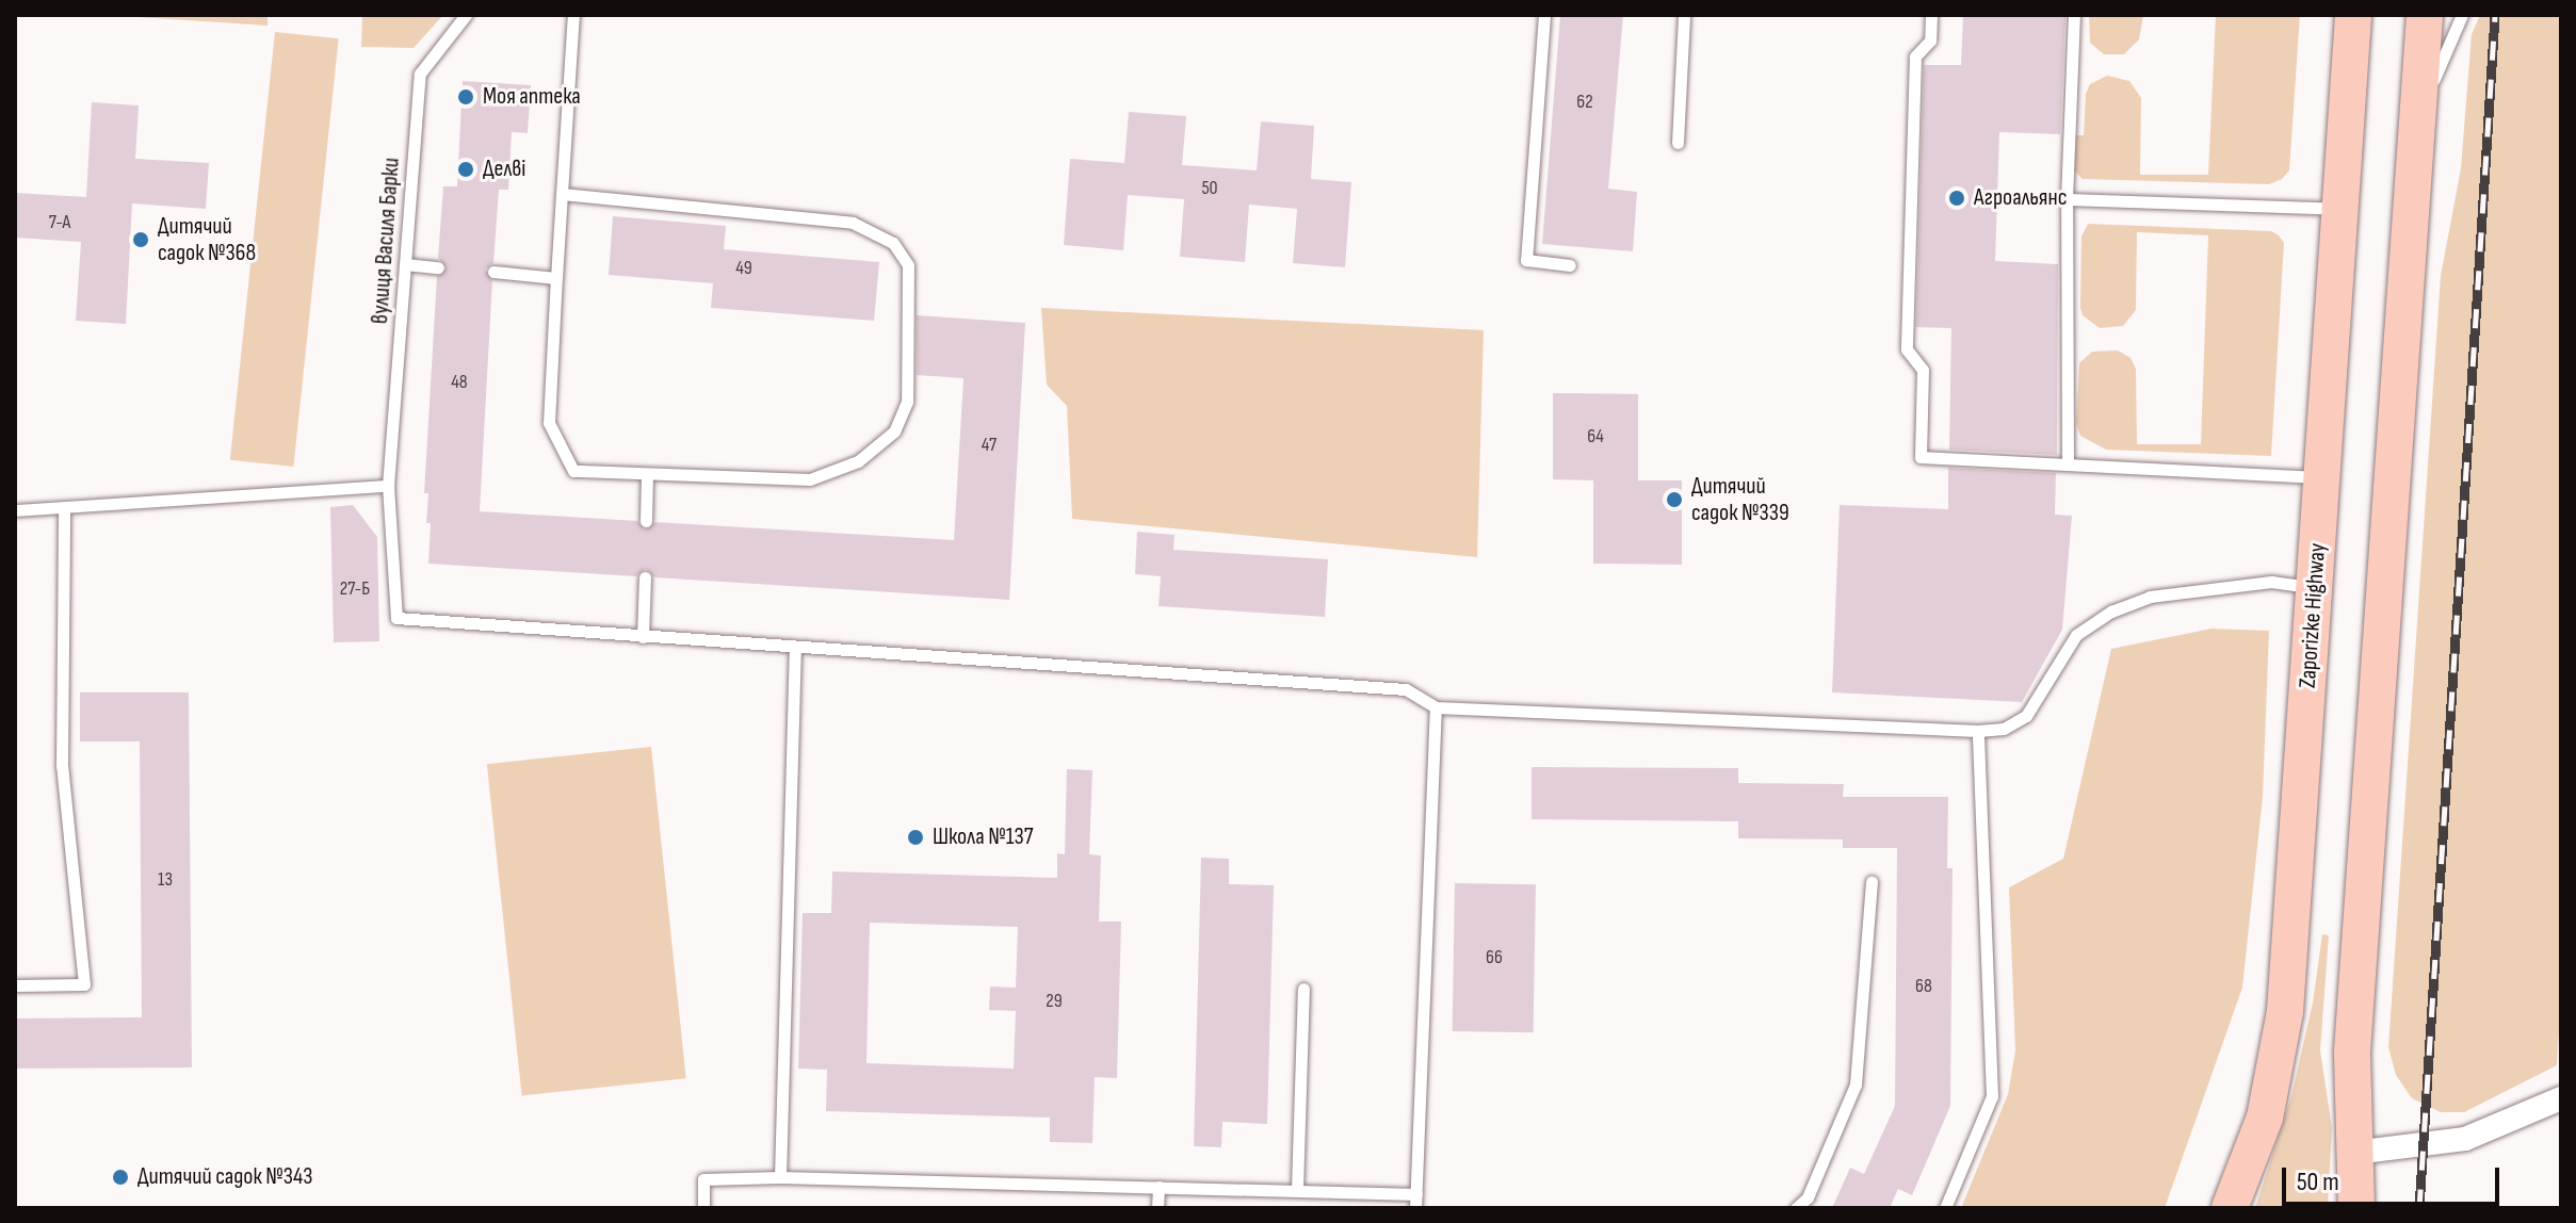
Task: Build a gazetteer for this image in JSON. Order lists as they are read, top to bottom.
{
  "streets": {
    "main road": ["Zaporizke Highway"],
    "lane": ["вулиця Василя Барки"]
  },
  "places": [
    "Моя аптека",
    "Делві",
    "Агроальянс",
    "Дитячий садок №368",
    "Дитячий садок №339",
    "Школа №137",
    "Дитячий садок №343"
  ],
  "house_numbers": [
    "62",
    "50",
    "7-А",
    "49",
    "48",
    "64",
    "47",
    "27-Б",
    "13",
    "66",
    "68",
    "29"
  ],
  "scale_bar": "50 m"
}
